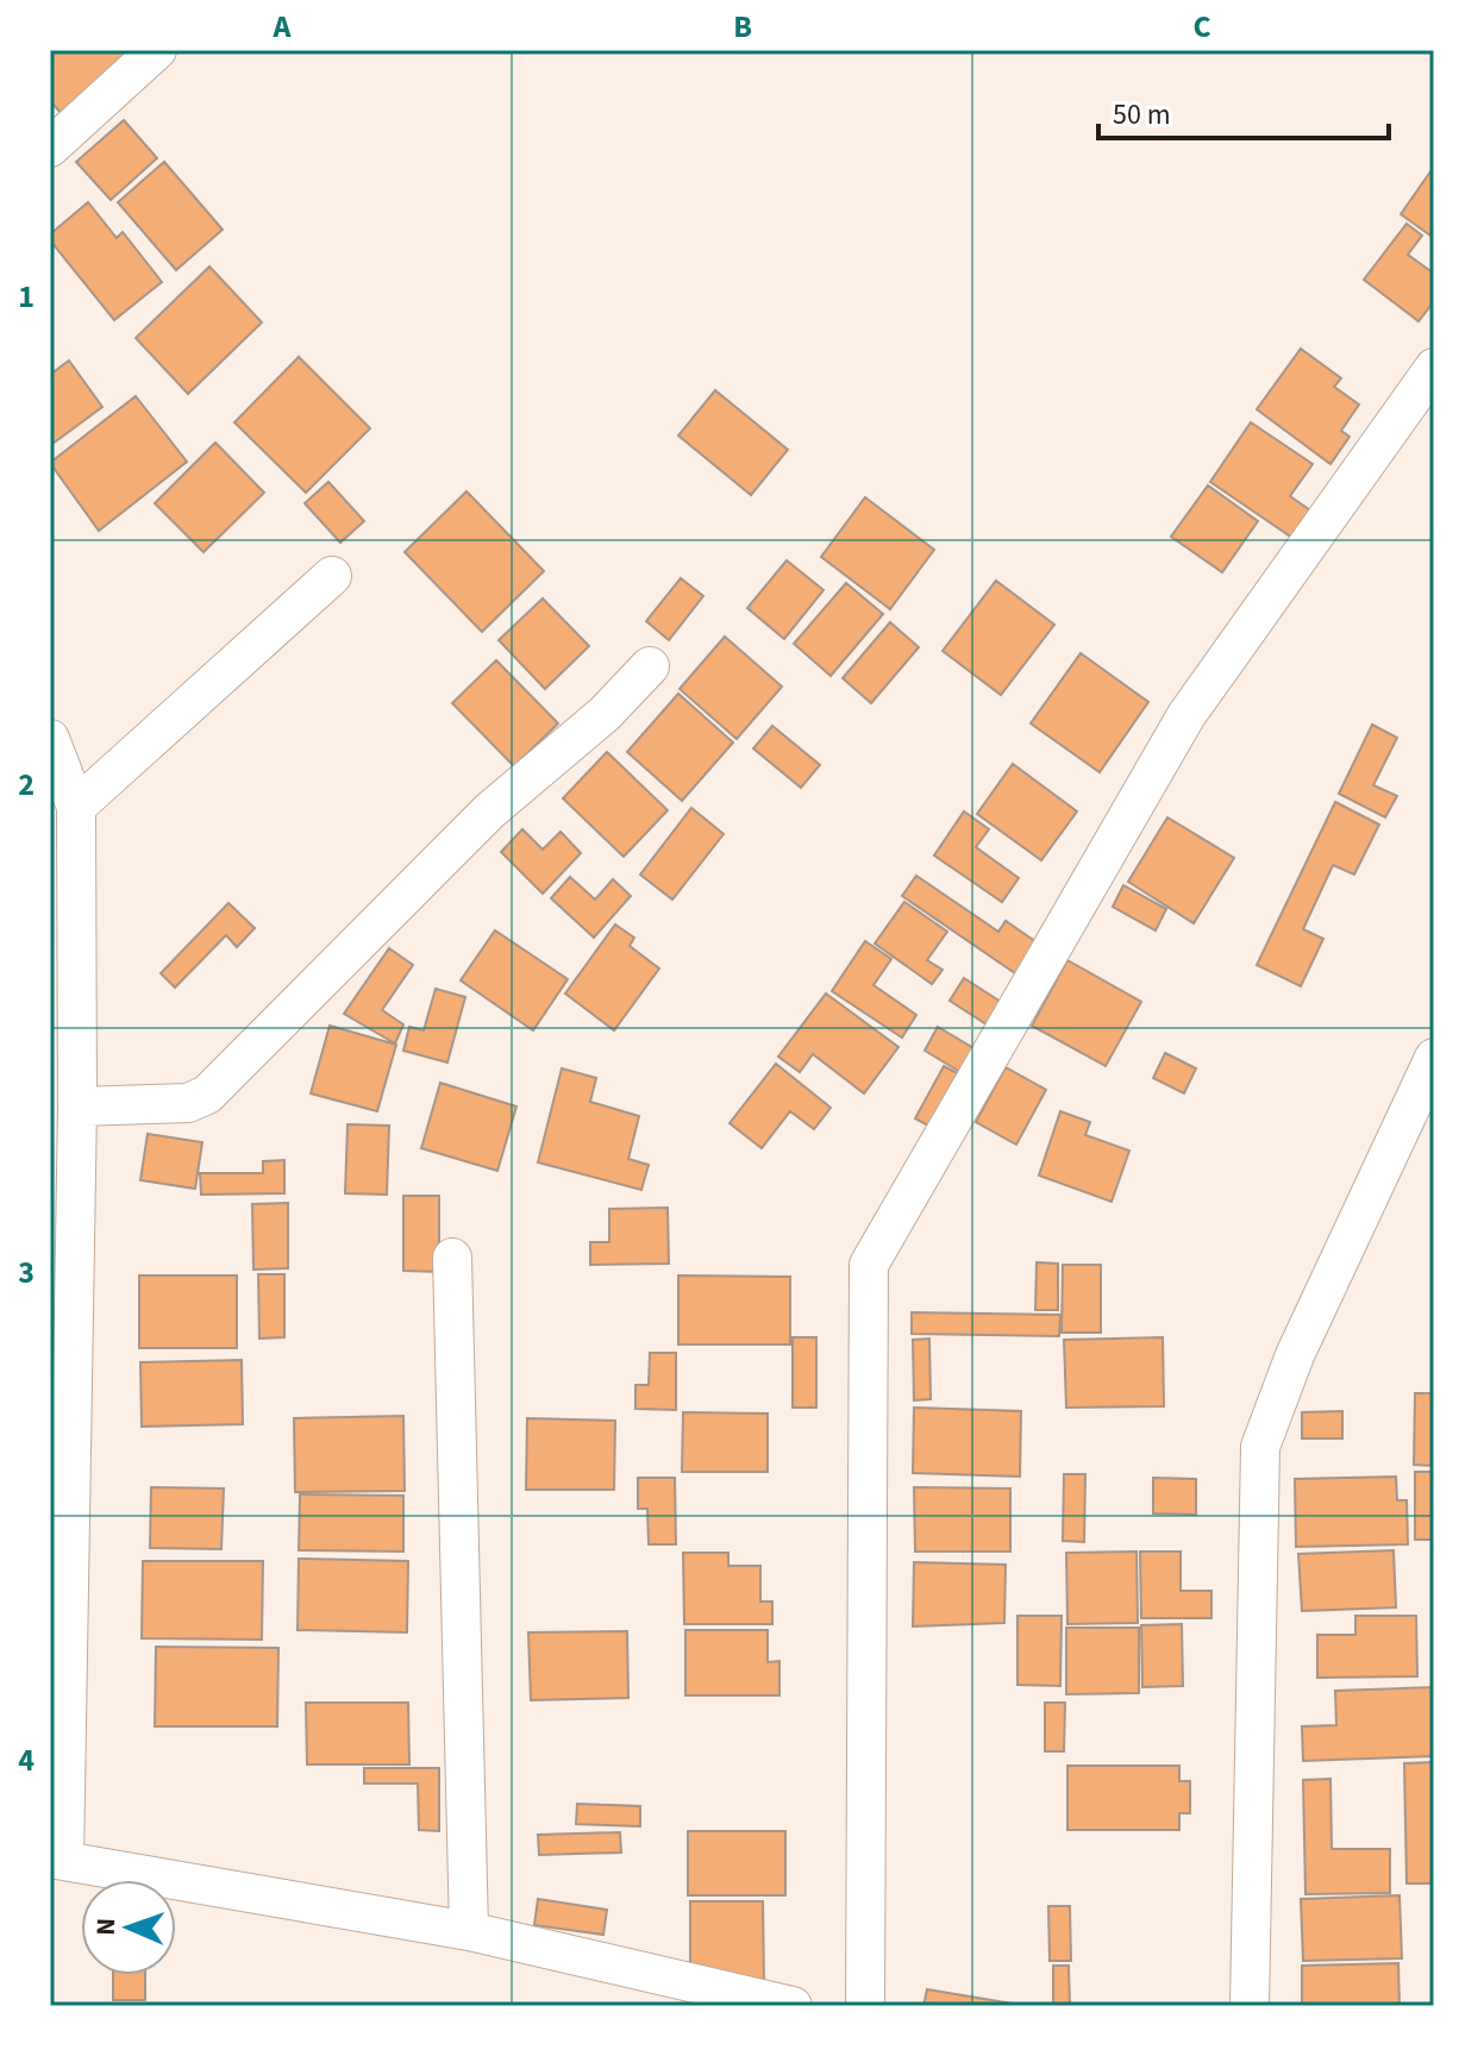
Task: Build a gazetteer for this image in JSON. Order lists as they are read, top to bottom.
{
  "scale_bar": "50 m",
  "north": "left",
  "grid": {
    "columns": ["A", "B", "C"],
    "rows": [
      "1",
      "2",
      "3",
      "4"
    ]
  }
}
